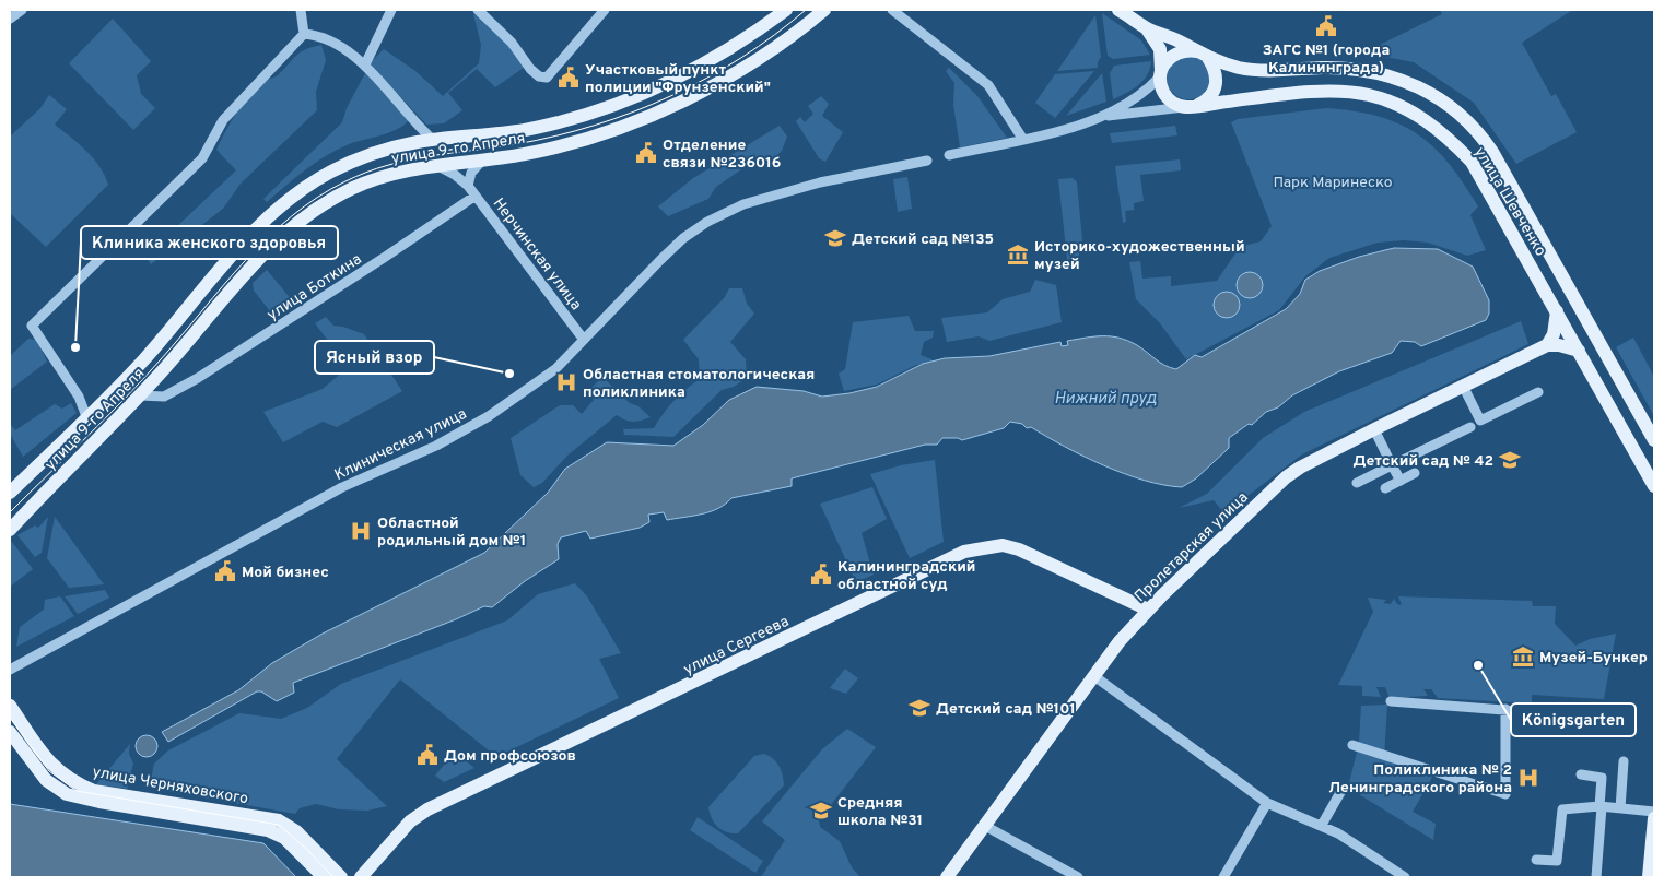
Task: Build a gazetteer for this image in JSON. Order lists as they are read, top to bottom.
{
  "streets": {
    "main road": [
      "улица 9-го Апреля",
      "улица Шевченко",
      "Пролетарская улица",
      "улица Сергеева",
      "улица Черняховского"
    ],
    "street": ["Нерчинская улица", "улица Боткина", "Клиническая улица"]
  },
  "crossings": [
    ["улица 9-го Апреля", "Нерчинская улица"],
    ["Нерчинская улица", "улица Боткина"],
    ["Нерчинская улица", "Клиническая улица"],
    ["Пролетарская улица", "улица Сергеева"]
  ],
  "water": ["Нижний пруд"],
  "parks": ["Парк Маринеско"],
  "places": {
    "public building": [
      "ЗАГС №1 (города Калининграда)",
      "Участковый пункт полиции \"Фрунзенский\"",
      "Отделение связи №236016",
      "Мой бизнес",
      "Калининградский областной суд",
      "Дом профсоюзов"
    ],
    "school or university": [
      "Детский сад №135",
      "Детский сад № 42",
      "Детский сад №101",
      "Средняя школа №31"
    ],
    "museum": ["Историко-художественный музей", "Музей-Бункер"],
    "other": ["Клиника женского здоровья", "Ясный взор", "Königsgarten"],
    "hospital": ["Областная стоматологическая поликлиника", "Областной родильный дом №1", "Поликлиника № 2 Ленинградского района"]
  }
}
